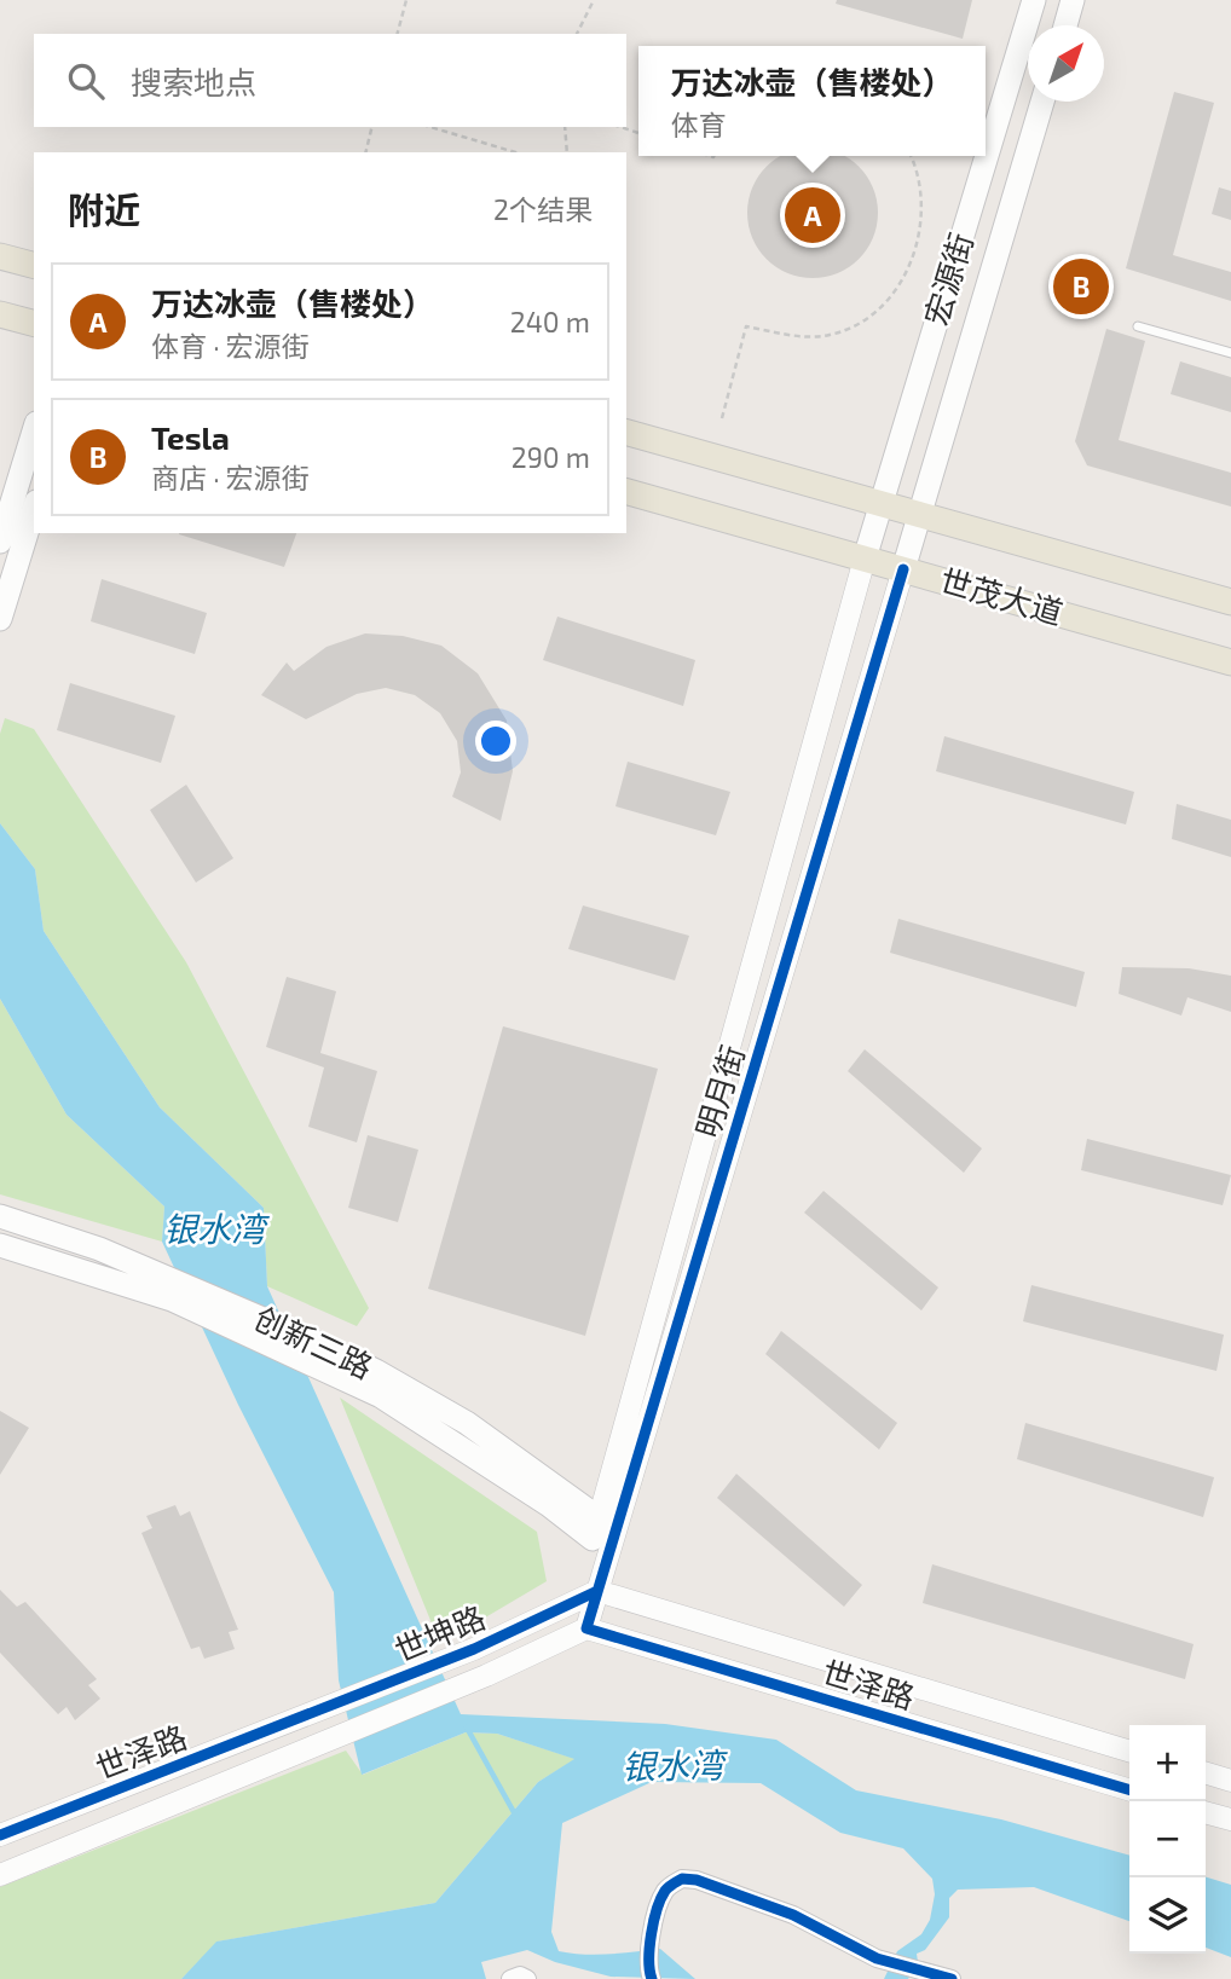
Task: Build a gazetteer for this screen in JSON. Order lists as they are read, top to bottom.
{
  "streets": {
    "main road": ["宏源街", "世茂大道", "创新三路"],
    "street": ["明月街", "世坤路", "世泽路"]
  },
  "crossings": [
    ["宏源街", "世茂大道"],
    ["宏源街", "明月街"],
    ["世茂大道", "明月街"],
    ["明月街", "创新三路"],
    ["明月街", "世坤路"],
    ["明月街", "世泽路"],
    ["世坤路", "世泽路"]
  ],
  "water": ["银水湾"],
  "north": "top right",
  "page": {
    "search": "搜索地点",
    "popup": ["万达冰壶（售楼处）", "体育"],
    "heading": ["附近", "2个结果"],
    "pins": ["A", "B"],
    "list": [
      {
        "mark": "A",
        "name": "万达冰壶（售楼处）",
        "note": "体育 · 宏源街",
        "value": "240 m"
      },
      {
        "mark": "B",
        "name": "Tesla",
        "note": "商店 · 宏源街",
        "value": "290 m"
      }
    ],
    "map_buttons": ["+", "−"]
  }
}
